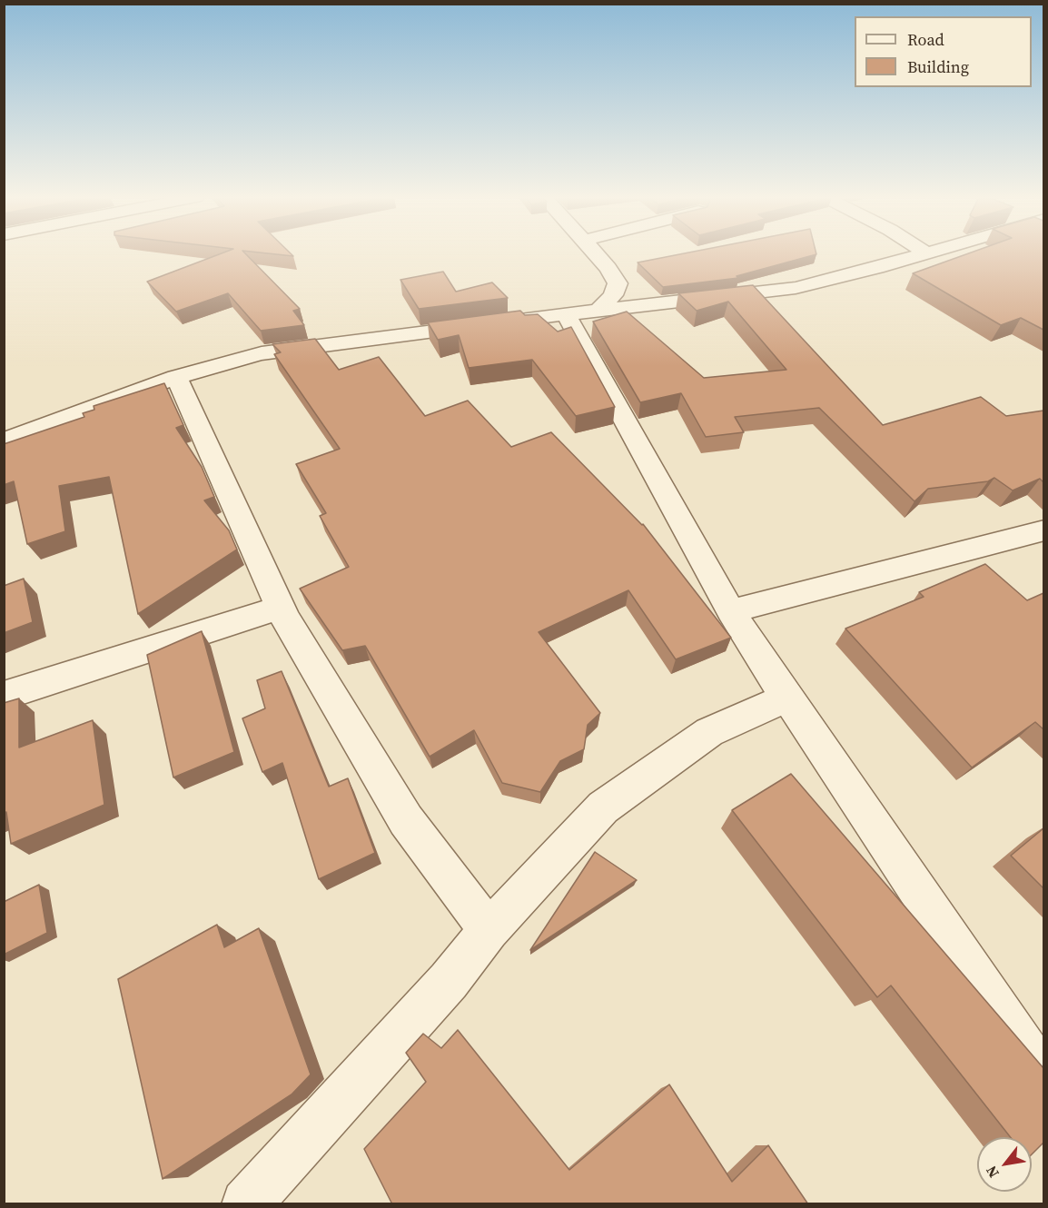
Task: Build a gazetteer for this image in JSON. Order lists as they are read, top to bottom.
{
  "legend": ["Road", "Building"],
  "north": "bottom left"
}
